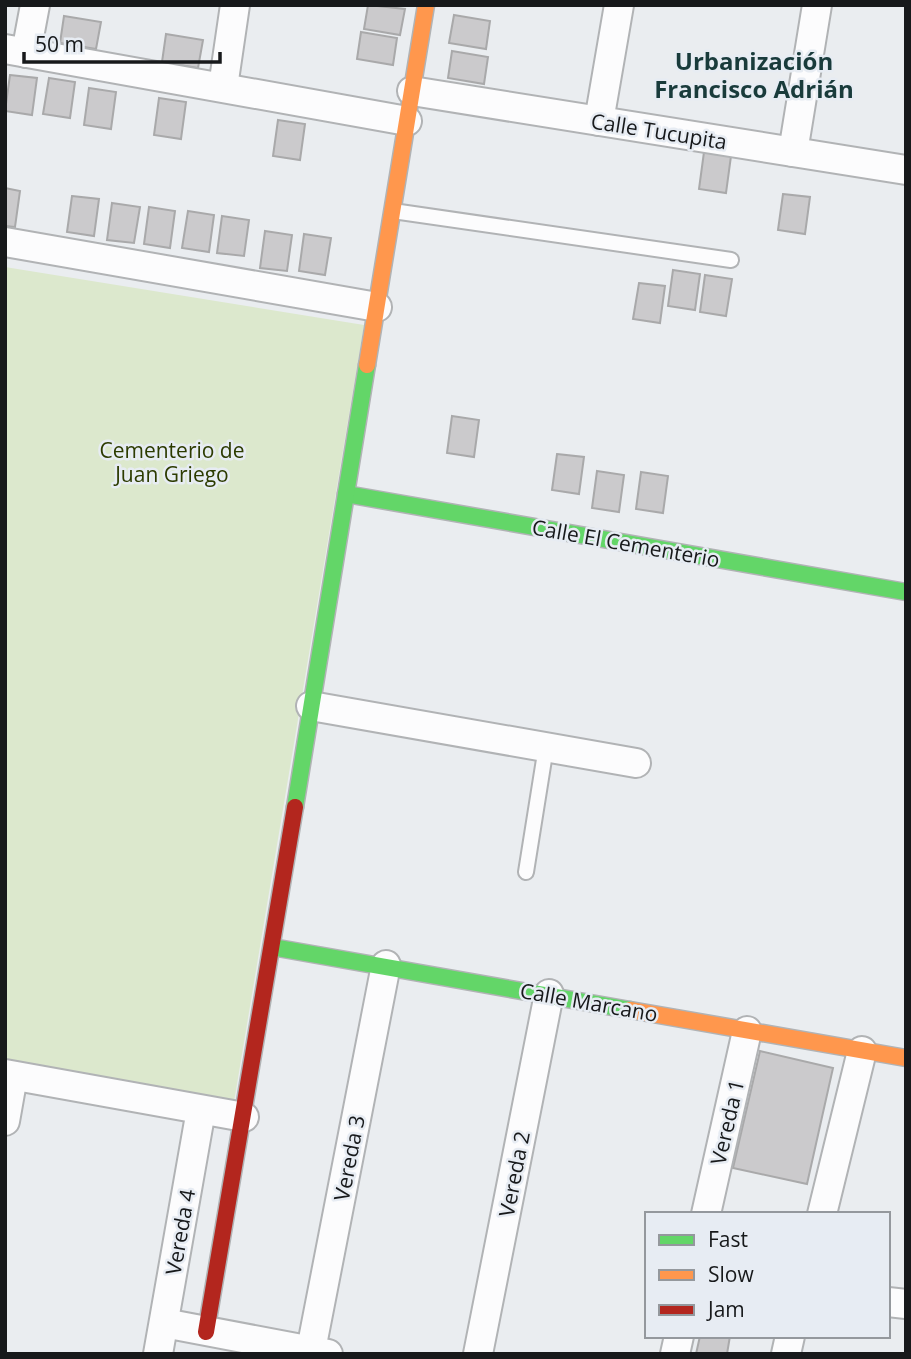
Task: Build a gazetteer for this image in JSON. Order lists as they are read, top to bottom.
{
  "streets": {
    "street": [
      "Calle Tucupita",
      "Calle El Cementerio",
      "Calle Marcano",
      "Vereda 1",
      "Vereda 3",
      "Vereda 2",
      "Vereda 4"
    ]
  },
  "crossings": [
    ["Calle Marcano", "Vereda 1"],
    ["Calle Marcano", "Vereda 3"],
    ["Calle Marcano", "Vereda 2"]
  ],
  "districts": ["Urbanización Francisco Adrián"],
  "parks": ["Cementerio de Juan Griego"],
  "legend": ["Fast", "Slow", "Jam"],
  "scale_bar": "50 m"
}
